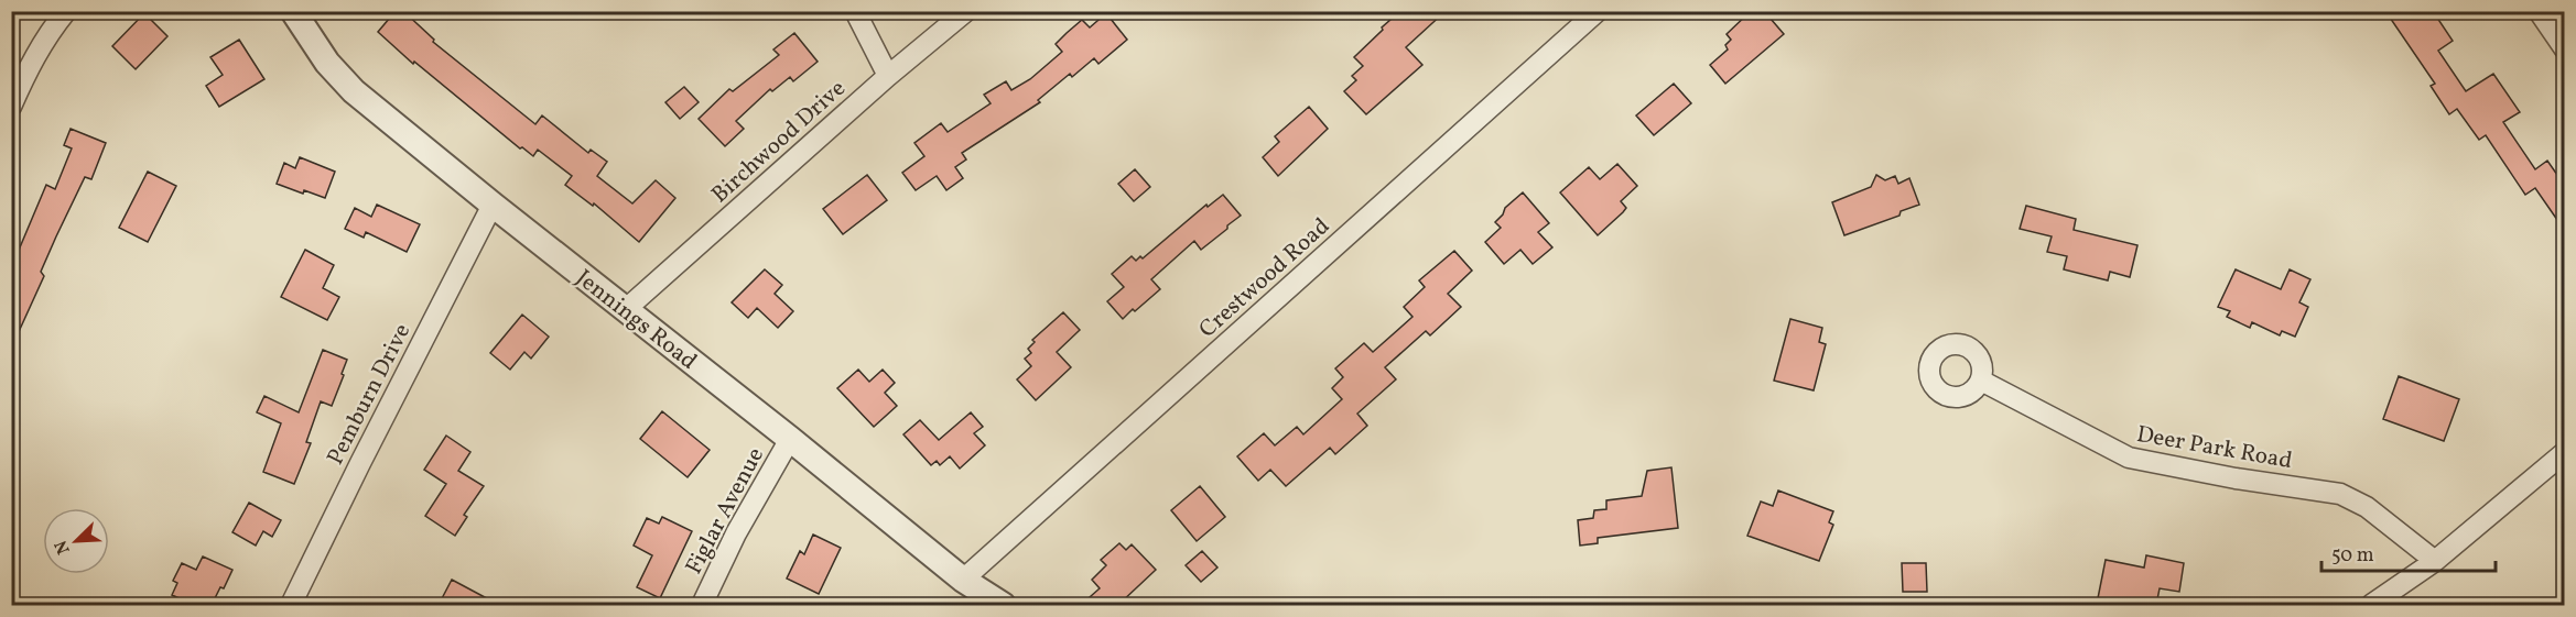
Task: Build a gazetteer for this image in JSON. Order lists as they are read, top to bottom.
{
  "streets": {
    "street": [
      "Birchwood Drive",
      "Crestwood Road",
      "Jennings Road",
      "Pemburn Drive",
      "Deer Park Road",
      "Figlar Avenue"
    ]
  },
  "crossings": [
    ["Birchwood Drive", "Jennings Road"],
    ["Crestwood Road", "Jennings Road"],
    ["Jennings Road", "Pemburn Drive"],
    ["Jennings Road", "Figlar Avenue"]
  ],
  "scale_bar": "50 m",
  "north": "bottom left"
}
